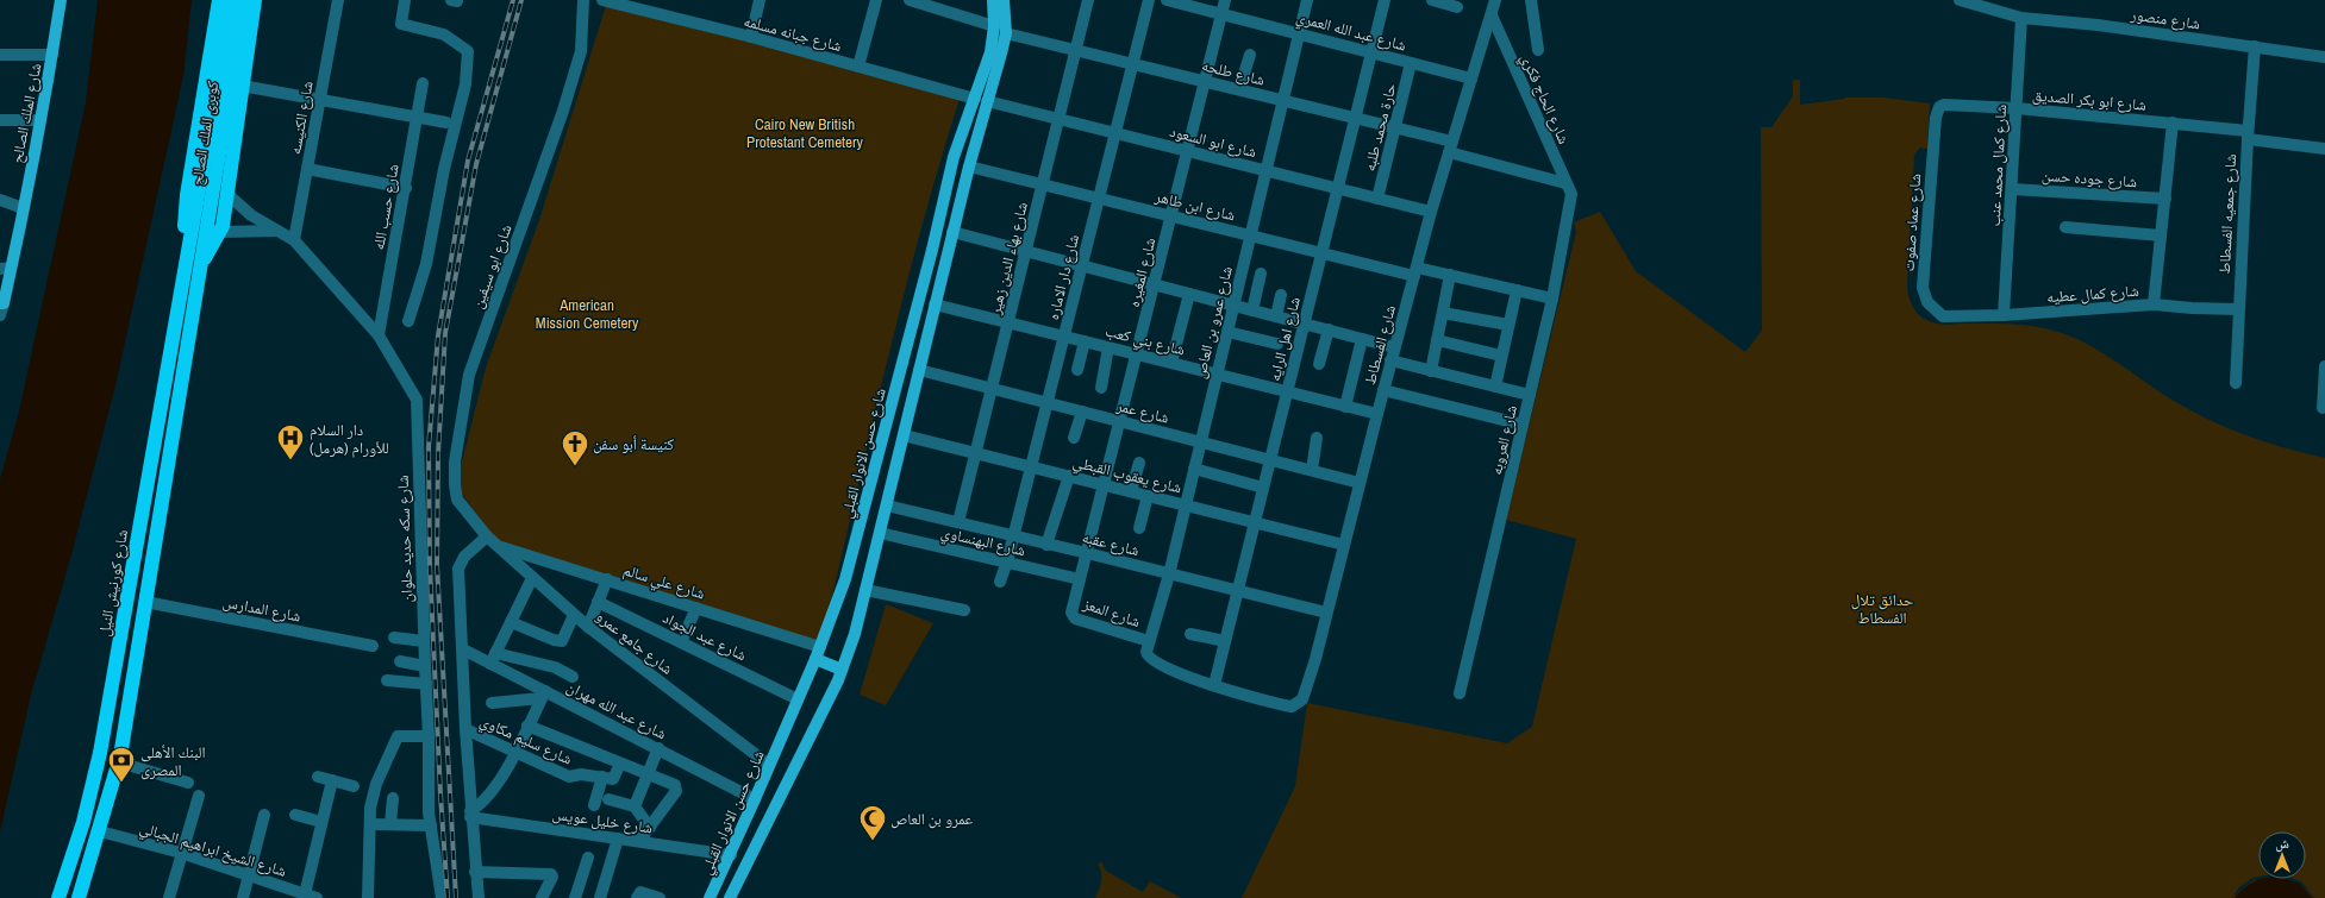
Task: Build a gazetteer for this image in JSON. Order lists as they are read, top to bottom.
{
  "streets": {
    "highway": ["كوبرى الملك الصالح", "شارع كورنيش النيل"],
    "main road": ["شارع الملك الصالح", "شارع حسن الانوار القبلي"],
    "street": [
      "شارع منصور",
      "شارع عبد الله العمري",
      "شارع جبانه مسلمه",
      "شارع طلحه",
      "شارع الحاج فكري",
      "شارع ابو بكر الصديق",
      "شارع الكنيسه",
      "حارة محمد طلبه",
      "شارع ابو السعود",
      "شارع كمال محمد عنب",
      "شارع جوده حسن",
      "شارع ابن طاهر",
      "شارع حسب الله",
      "شارع جمعيه الفسطاط",
      "شارع عماد صفوت",
      "شارع بهاء الدين زهير",
      "شارع ابو سيفين",
      "شارع المغيره",
      "شارع دار الاماره",
      "شارع كمال عطيه",
      "شارع عمرو بن العاص",
      "شارع اهل الرايه",
      "شارع بني كعب",
      "شارع الفسطاط",
      "شارع عمر",
      "شارع العروبه",
      "شارع يعقوب القبطي",
      "شارع سكه حديد حلوان",
      "شارع البهنساوي",
      "شارع عقبه",
      "شارع علي سالم",
      "شارع المدارس",
      "شارع المعز",
      "شارع عبد الجواد",
      "شارع جامع عمرو",
      "شارع عبد الله مهران",
      "شارع سليم مكاوي",
      "شارع خليل عويس",
      "شارع الشيخ ابراهيم الجبالي"
    ]
  },
  "crossings": [
    ["شارع منصور", "شارع كمال محمد عنب"],
    ["شارع منصور", "شارع جمعيه الفسطاط"],
    ["شارع عبد الله العمري", "حارة محمد طلبه"],
    ["شارع عبد الله العمري", "شارع المغيره"],
    ["شارع عبد الله العمري", "شارع عمرو بن العاص"],
    ["شارع عبد الله العمري", "شارع اهل الرايه"],
    ["شارع عبد الله العمري", "شارع الفسطاط"],
    ["شارع جبانه مسلمه", "شارع حسن الانوار القبلي"],
    ["شارع طلحه", "حارة محمد طلبه"],
    ["شارع طلحه", "شارع بهاء الدين زهير"],
    ["شارع طلحه", "شارع المغيره"],
    ["شارع طلحه", "شارع دار الاماره"],
    ["شارع طلحه", "شارع عمرو بن العاص"],
    ["شارع طلحه", "شارع اهل الرايه"],
    ["شارع طلحه", "شارع الفسطاط"],
    ["شارع الحاج فكري", "شارع الفسطاط"],
    ["شارع الحاج فكري", "شارع العروبه"],
    ["شارع ابو بكر الصديق", "شارع كمال محمد عنب"],
    ["شارع ابو بكر الصديق", "شارع جمعيه الفسطاط"],
    ["شارع ابو بكر الصديق", "شارع عماد صفوت"],
    ["شارع الكنيسه", "شارع سكه حديد حلوان"],
    ["حارة محمد طلبه", "شارع ابو السعود"],
    ["كوبرى الملك الصالح", "شارع كورنيش النيل"],
    ["شارع ابو السعود", "شارع بهاء الدين زهير"],
    ["شارع ابو السعود", "شارع المغيره"],
    ["شارع ابو السعود", "شارع دار الاماره"],
    ["شارع ابو السعود", "شارع عمرو بن العاص"],
    ["شارع ابو السعود", "شارع اهل الرايه"],
    ["شارع ابو السعود", "شارع الفسطاط"],
    ["شارع كمال محمد عنب", "شارع جوده حسن"],
    ["شارع كمال محمد عنب", "شارع كمال عطيه"],
    ["شارع ابن طاهر", "شارع بهاء الدين زهير"],
    ["شارع ابن طاهر", "شارع المغيره"],
    ["شارع ابن طاهر", "شارع دار الاماره"],
    ["شارع ابن طاهر", "شارع عمرو بن العاص"],
    ["شارع ابن طاهر", "شارع اهل الرايه"],
    ["شارع ابن طاهر", "شارع الفسطاط"],
    ["شارع ابن طاهر", "شارع العروبه"],
    ["شارع حسب الله", "شارع سكه حديد حلوان"],
    ["شارع جمعيه الفسطاط", "شارع كمال عطيه"],
    ["شارع عماد صفوت", "شارع كمال عطيه"],
    ["شارع بهاء الدين زهير", "شارع بني كعب"],
    ["شارع بهاء الدين زهير", "شارع عمر"],
    ["شارع بهاء الدين زهير", "شارع يعقوب القبطي"],
    ["شارع بهاء الدين زهير", "شارع عقبه"],
    ["شارع ابو سيفين", "شارع جامع عمرو"],
    ["شارع المغيره", "شارع بني كعب"],
    ["شارع المغيره", "شارع عمر"],
    ["شارع المغيره", "شارع يعقوب القبطي"],
    ["شارع المغيره", "شارع عقبه"],
    ["شارع المغيره", "شارع المعز"],
    ["شارع دار الاماره", "شارع بني كعب"],
    ["شارع دار الاماره", "شارع عمر"],
    ["شارع دار الاماره", "شارع يعقوب القبطي"],
    ["شارع دار الاماره", "شارع البهنساوي"],
    ["شارع دار الاماره", "شارع عقبه"],
    ["شارع عمرو بن العاص", "شارع بني كعب"],
    ["شارع عمرو بن العاص", "شارع عمر"],
    ["شارع عمرو بن العاص", "شارع يعقوب القبطي"],
    ["شارع عمرو بن العاص", "شارع عقبه"],
    ["شارع عمرو بن العاص", "شارع المعز"],
    ["شارع اهل الرايه", "شارع بني كعب"],
    ["شارع اهل الرايه", "شارع الفسطاط"],
    ["شارع اهل الرايه", "شارع عمر"],
    ["شارع اهل الرايه", "شارع يعقوب القبطي"],
    ["شارع اهل الرايه", "شارع عقبه"],
    ["شارع بني كعب", "شارع الفسطاط"],
    ["شارع الفسطاط", "شارع عمر"],
    ["شارع الفسطاط", "شارع يعقوب القبطي"],
    ["شارع الفسطاط", "شارع عقبه"],
    ["شارع حسن الانوار القبلي", "شارع علي سالم"],
    ["شارع حسن الانوار القبلي", "شارع عبد الجواد"],
    ["شارع حسن الانوار القبلي", "شارع جامع عمرو"],
    ["شارع حسن الانوار القبلي", "شارع عبد الله مهران"],
    ["شارع حسن الانوار القبلي", "شارع خليل عويس"],
    ["شارع البهنساوي", "شارع المعز"],
    ["شارع عقبه", "شارع المعز"],
    ["شارع علي سالم", "شارع جامع عمرو"]
  ],
  "parks": ["Cairo New British Protestant Cemetery", "American Mission Cemetery", "حدائق تلال الفسطاط"],
  "places": {
    "hospital": ["دار السلام للأورام (هرمل)"],
    "church": ["كنيسة أبو سفن"],
    "bank": ["البنك الأهلى المصرى"],
    "mosque": ["عمرو بن العاص"]
  },
  "north": "top"
}
